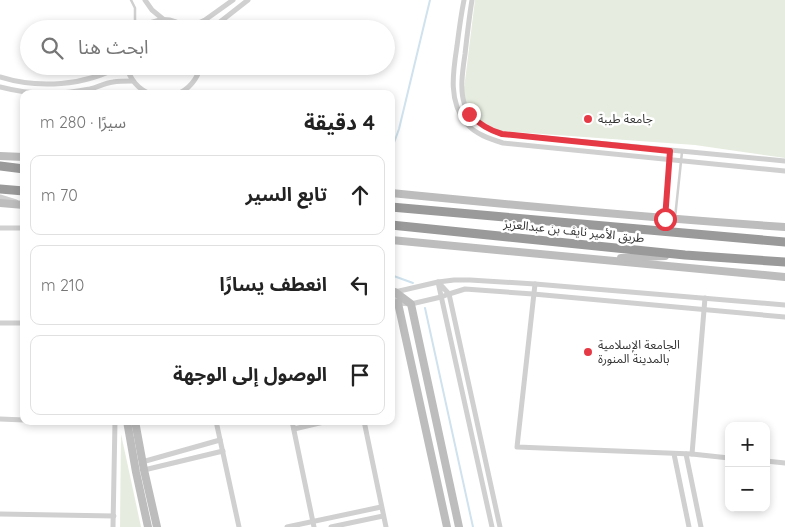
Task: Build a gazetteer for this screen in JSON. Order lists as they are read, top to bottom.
{
  "streets": {
    "highway": ["طريق الأمير نايف بن عبدالعزيز"]
  },
  "places": ["جامعة طيبة", "الجامعة الإسلامية بالمدينة المنورة"],
  "page": {
    "search": "ابحث هنا",
    "heading": ["4 دقيقة", "سيرًا · 280 m"],
    "list": [
      ["تابع السير", "70 m"],
      ["انعطف يسارًا", "210 m"],
      "الوصول إلى الوجهة"
    ],
    "map_buttons": ["+", "−"]
  }
}
